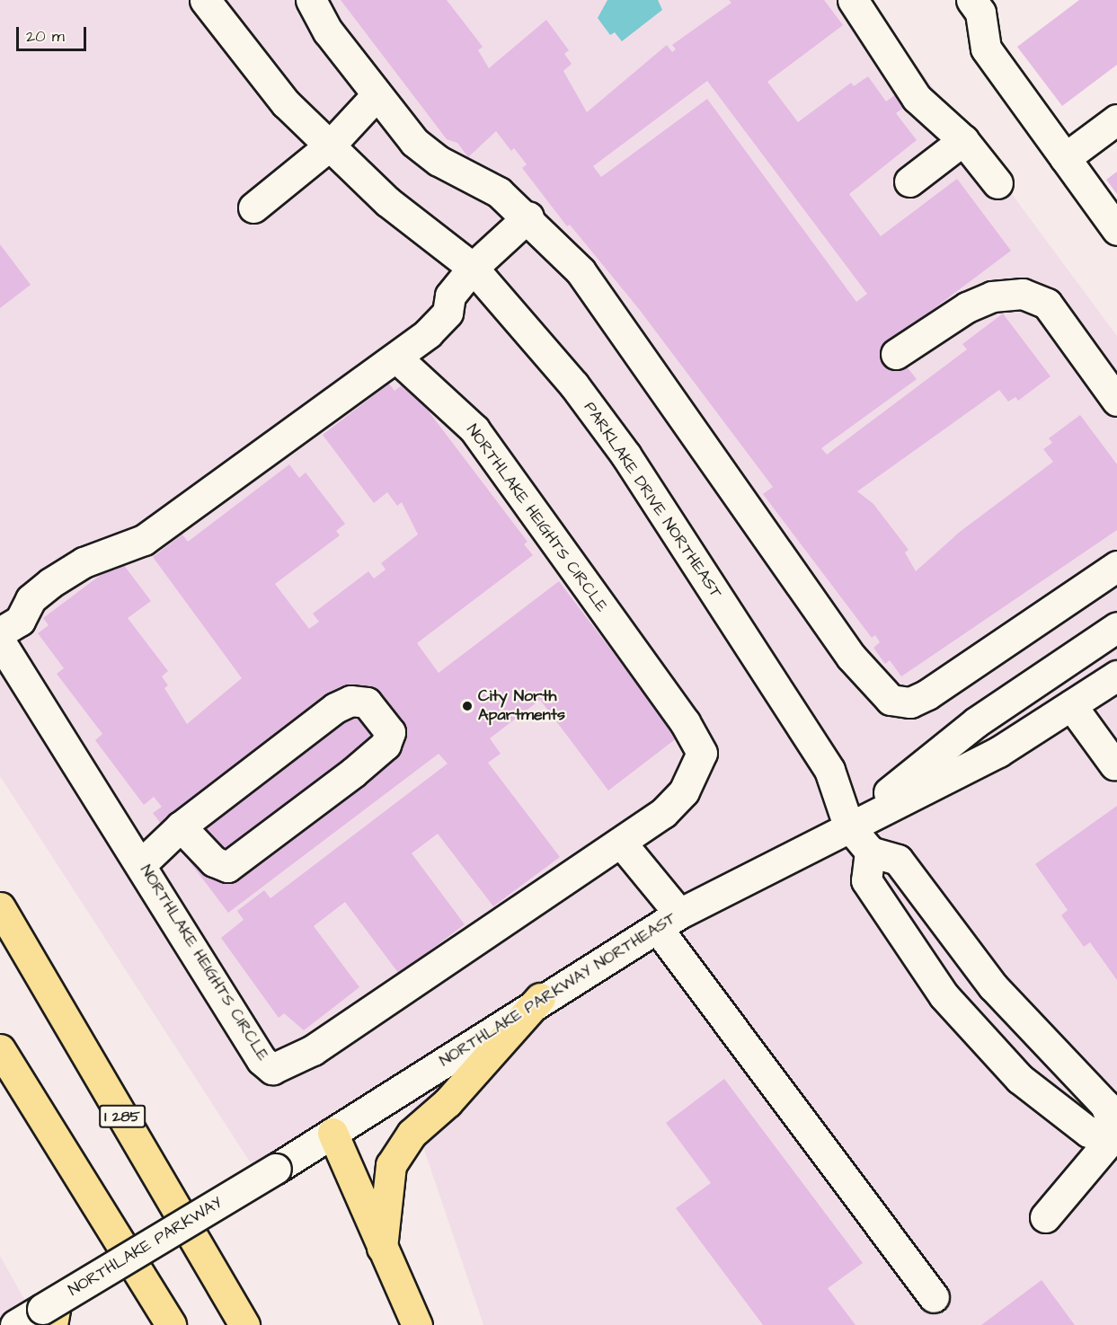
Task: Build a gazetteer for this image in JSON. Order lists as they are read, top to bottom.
{
  "streets": {
    "highway": ["I 285"],
    "street": [
      "PARKLAKE DRIVE NORTHEAST",
      "NORTHLAKE HEIGHTS CIRCLE",
      "NORTHLAKE PARKWAY NORTHEAST",
      "NORTHLAKE PARKWAY"
    ]
  },
  "crossings": [
    ["PARKLAKE DRIVE NORTHEAST", "NORTHLAKE PARKWAY NORTHEAST"],
    ["NORTHLAKE PARKWAY NORTHEAST", "NORTHLAKE PARKWAY"]
  ],
  "places": ["City North Apartments"],
  "scale_bar": "20 m"
}
